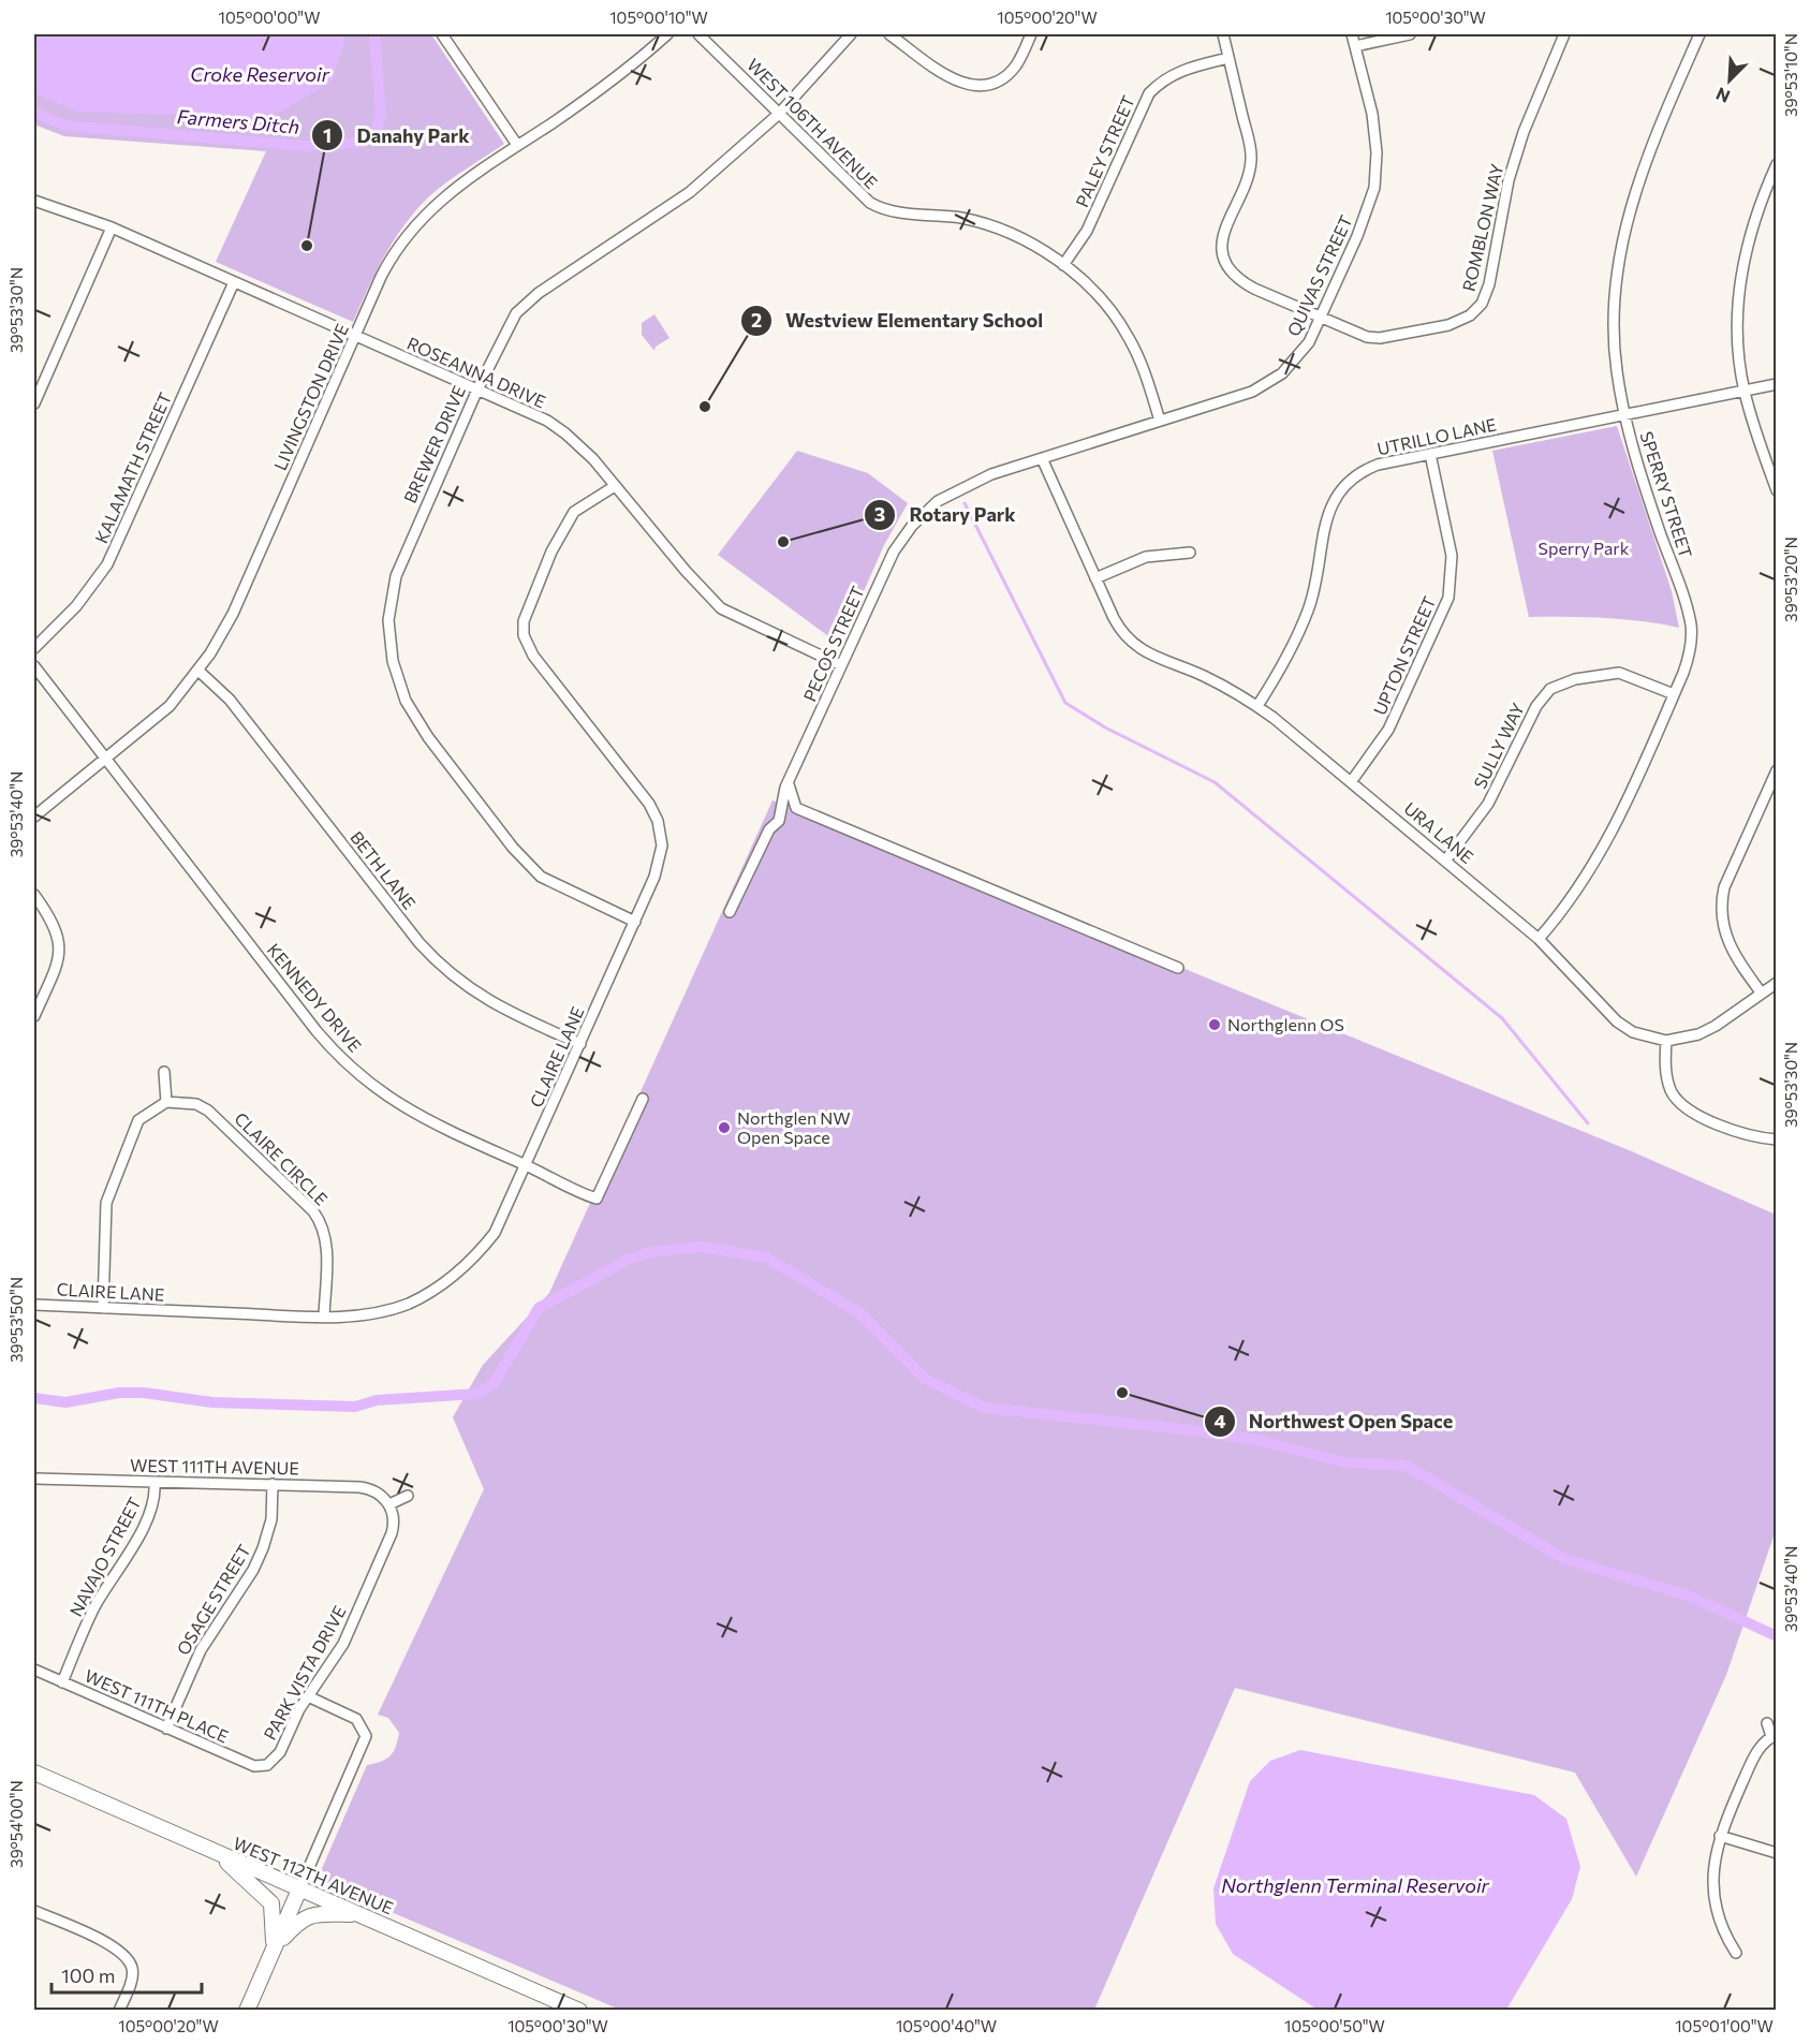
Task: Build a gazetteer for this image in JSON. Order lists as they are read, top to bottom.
{
  "streets": {
    "main road": ["WEST 112TH AVENUE"],
    "street": [
      "WEST 106TH AVENUE",
      "PALEY STREET",
      "ROMBLON WAY",
      "QUIVAS STREET",
      "ROSEANNA DRIVE",
      "LIVINGSTON DRIVE",
      "UTRILLO LANE",
      "BREWER DRIVE",
      "KALAMATH STREET",
      "SPERRY STREET",
      "PECOS STREET",
      "UPTON STREET",
      "SULLY WAY",
      "URA LANE",
      "BETH LANE",
      "KENNEDY DRIVE",
      "CLAIRE LANE",
      "CLAIRE CIRCLE",
      "WEST 111TH AVENUE",
      "NAVAJO STREET",
      "OSAGE STREET",
      "PARK VISTA DRIVE",
      "WEST 111TH PLACE"
    ]
  },
  "crossings": [
    ["WEST 106TH AVENUE", "PALEY STREET"],
    ["WEST 106TH AVENUE", "QUIVAS STREET"],
    ["WEST 106TH AVENUE", "BREWER DRIVE"],
    ["PALEY STREET", "ROMBLON WAY"],
    ["ROMBLON WAY", "QUIVAS STREET"],
    ["QUIVAS STREET", "PECOS STREET"],
    ["QUIVAS STREET", "URA LANE"],
    ["ROSEANNA DRIVE", "LIVINGSTON DRIVE"],
    ["ROSEANNA DRIVE", "BREWER DRIVE"],
    ["ROSEANNA DRIVE", "KALAMATH STREET"],
    ["ROSEANNA DRIVE", "PECOS STREET"],
    ["ROSEANNA DRIVE", "CLAIRE LANE"],
    ["LIVINGSTON DRIVE", "BETH LANE"],
    ["LIVINGSTON DRIVE", "KENNEDY DRIVE"],
    ["UTRILLO LANE", "SPERRY STREET"],
    ["UTRILLO LANE", "UPTON STREET"],
    ["UTRILLO LANE", "URA LANE"],
    ["BREWER DRIVE", "CLAIRE LANE"],
    ["SPERRY STREET", "SULLY WAY"],
    ["SPERRY STREET", "URA LANE"],
    ["PECOS STREET", "URA LANE"],
    ["UPTON STREET", "URA LANE"],
    ["SULLY WAY", "URA LANE"],
    ["BETH LANE", "CLAIRE LANE"],
    ["KENNEDY DRIVE", "CLAIRE LANE"],
    ["CLAIRE LANE", "CLAIRE CIRCLE"],
    ["WEST 111TH AVENUE", "NAVAJO STREET"],
    ["WEST 111TH AVENUE", "OSAGE STREET"],
    ["WEST 111TH AVENUE", "PARK VISTA DRIVE"],
    ["NAVAJO STREET", "WEST 111TH PLACE"],
    ["OSAGE STREET", "WEST 111TH PLACE"],
    ["PARK VISTA DRIVE", "WEST 111TH PLACE"]
  ],
  "water": ["Croke Reservoir", "Farmers Ditch", "Northglenn Terminal Reservoir"],
  "parks": ["Sperry Park"],
  "places": [
    "Danahy Park",
    "Westview Elementary School",
    "Rotary Park",
    "Northglenn OS",
    "Northglen NW Open Space",
    "Northwest Open Space"
  ],
  "scale_bar": "100 m",
  "north": "bottom left",
  "coordinates": [
    "105°00'00\"W",
    "105°00'10\"W",
    "105°00'20\"W",
    "105°00'30\"W",
    "39°53'10\"N",
    "39°53'30\"N",
    "39°53'20\"N",
    "39°53'40\"N",
    "39°53'50\"N",
    "39°54'00\"N",
    "105°00'40\"W",
    "105°00'50\"W",
    "105°01'00\"W"
  ]
}
